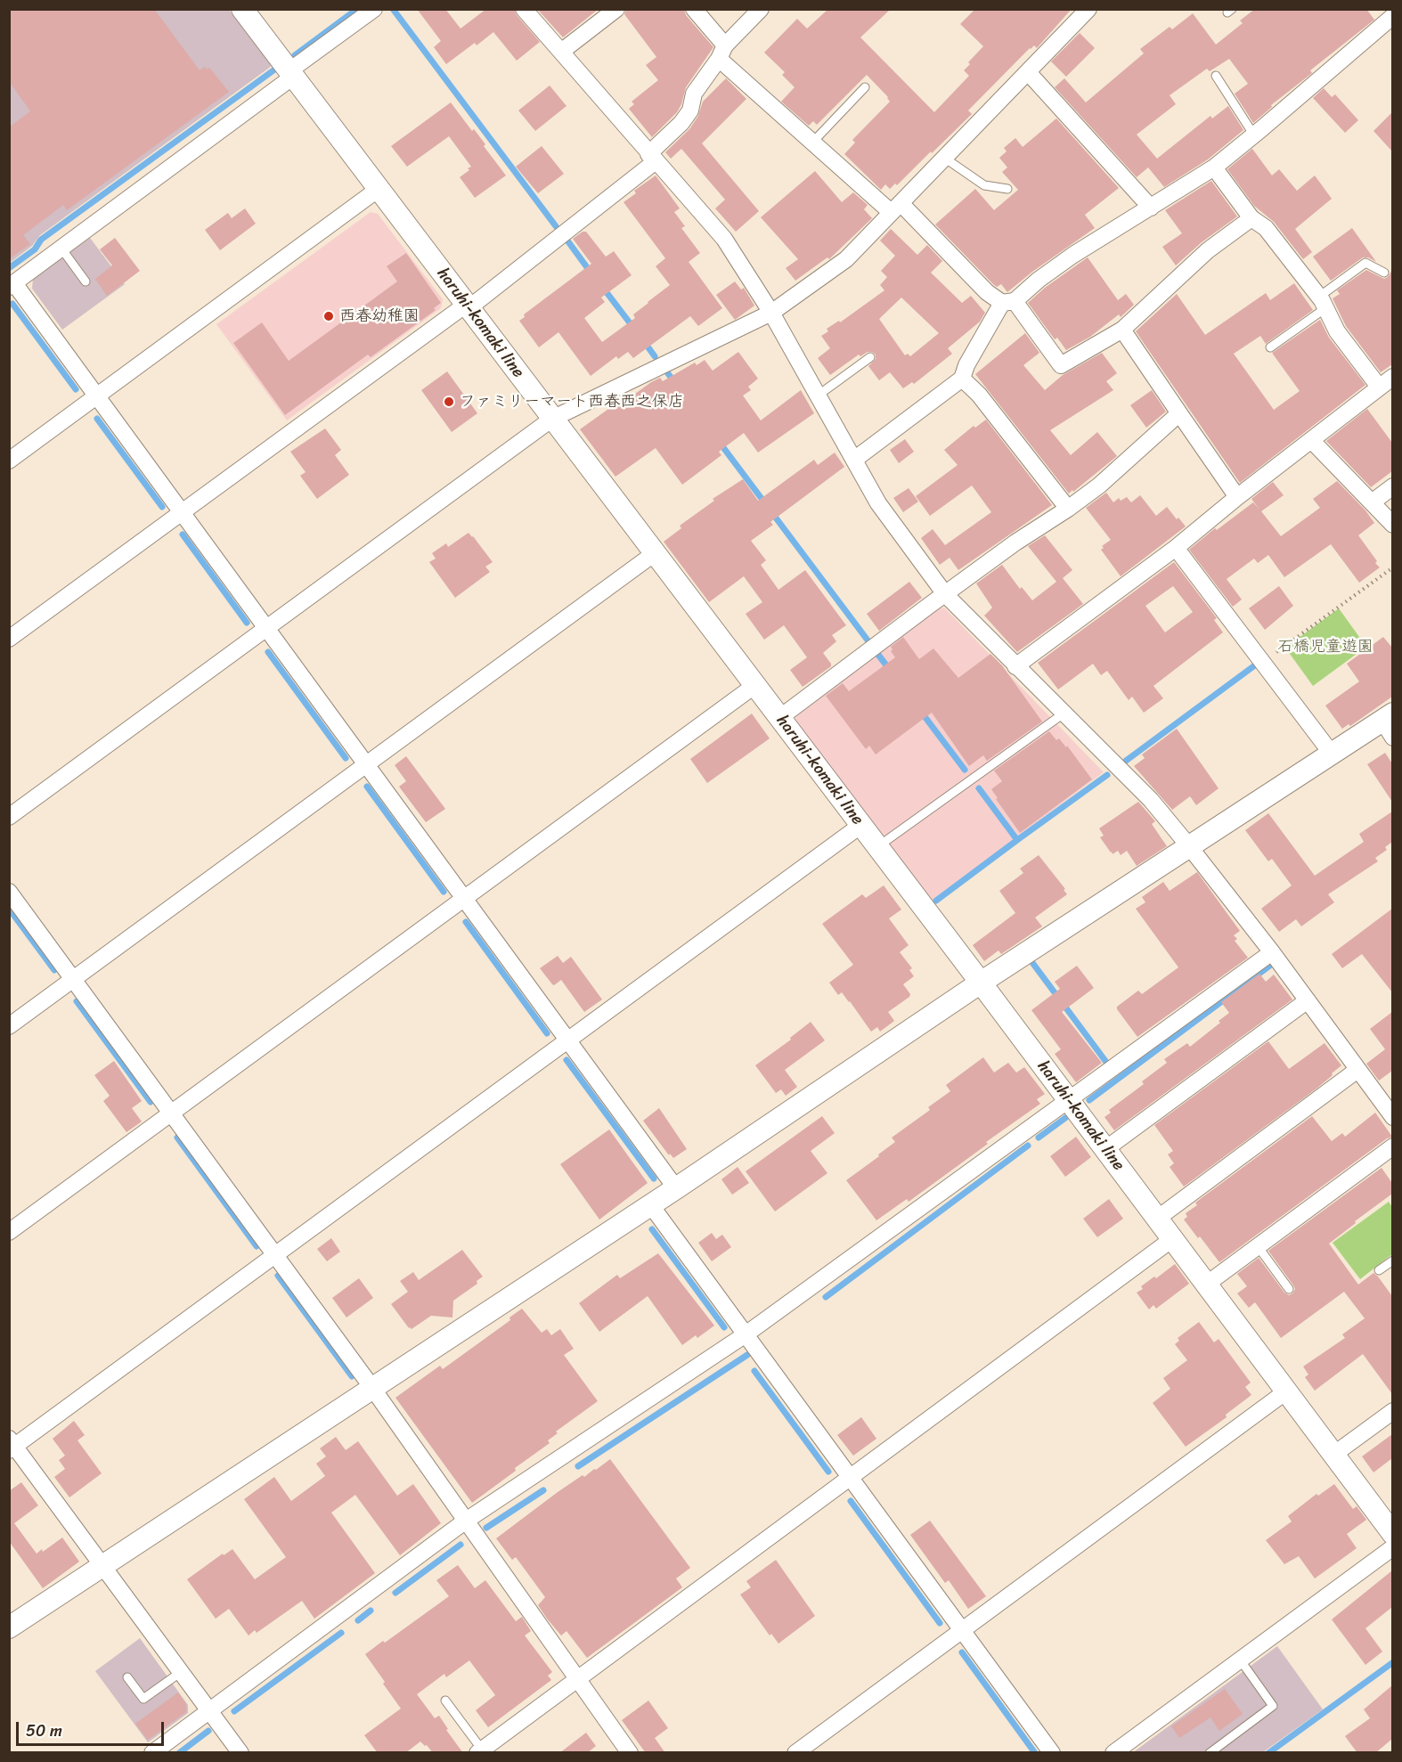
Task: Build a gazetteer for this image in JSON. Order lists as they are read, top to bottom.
{
  "streets": {
    "main road": ["haruhi-komaki line"]
  },
  "parks": ["石橋児童遊園"],
  "places": ["西春幼稚園", "ファミリーマート西春西之保店"],
  "scale_bar": "50 m"
}
